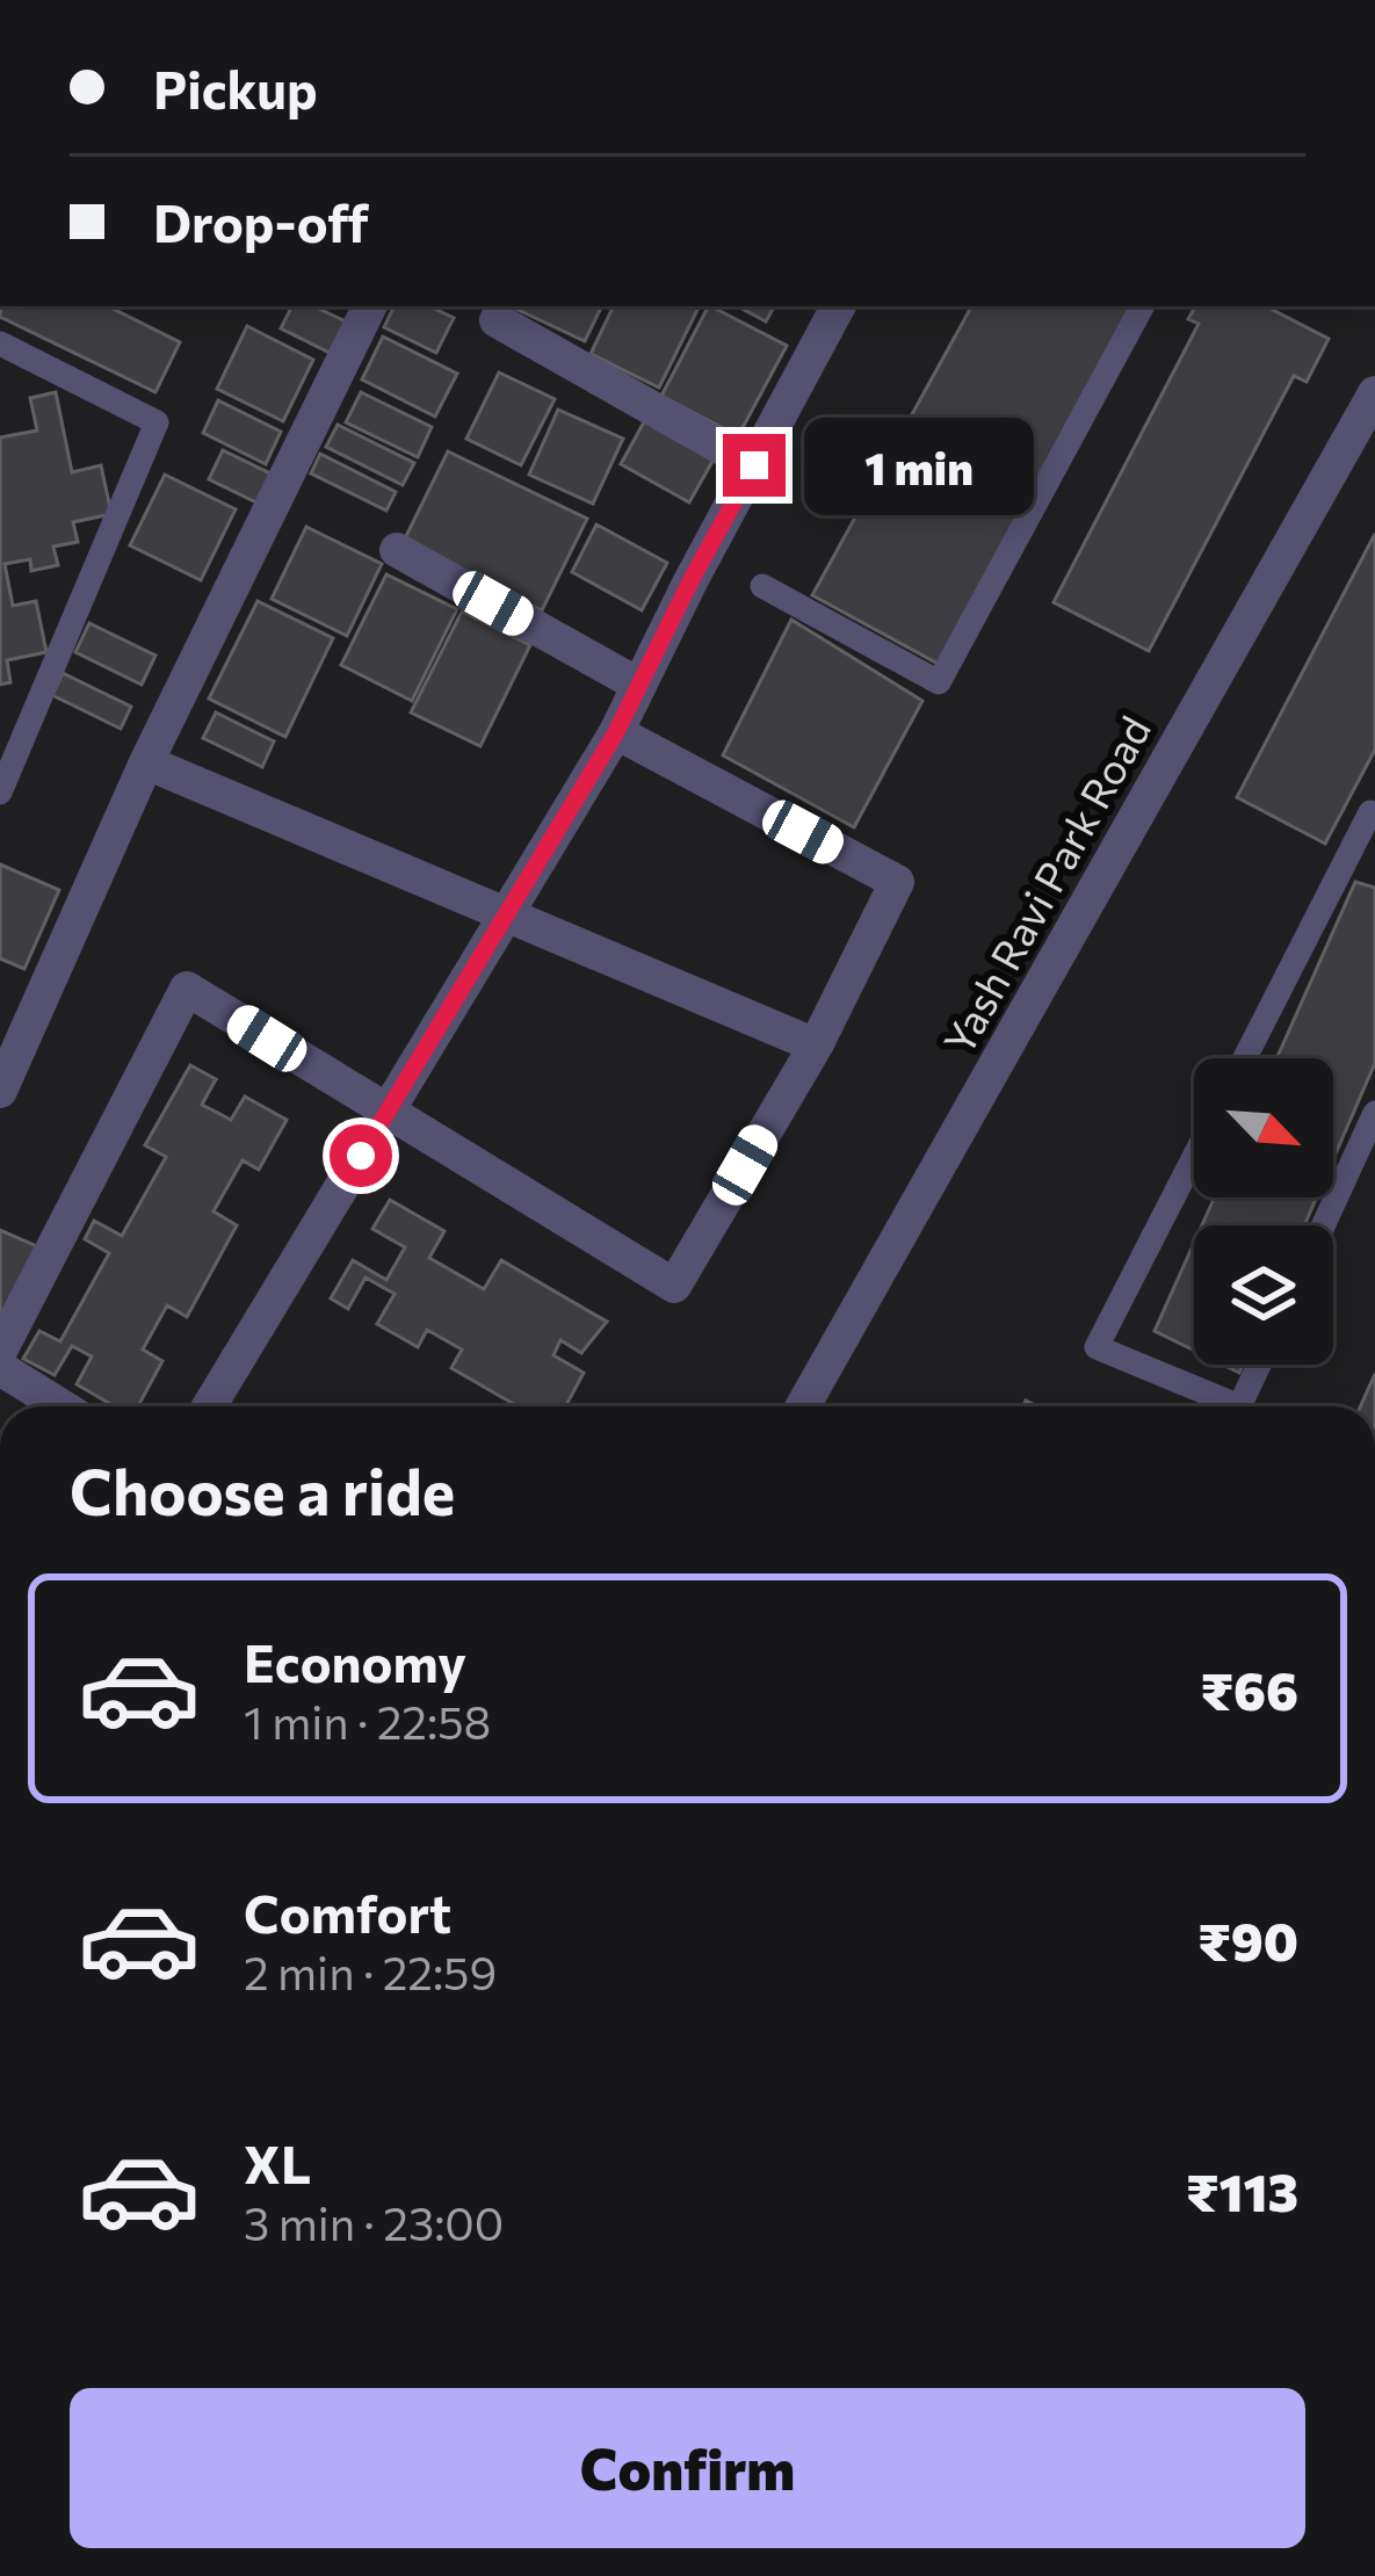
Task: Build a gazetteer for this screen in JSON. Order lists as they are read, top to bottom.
{
  "streets": {
    "street": ["Yash Ravi Park Road"]
  },
  "north": "bottom right",
  "page": {
    "banner": ["Pickup", "Drop-off"],
    "bubble": "1 min",
    "heading": "Choose a ride",
    "list": [
      {
        "name": "Economy",
        "note": "1 min · 22:58",
        "value": "₹66"
      },
      {
        "name": "Comfort",
        "note": "2 min · 22:59",
        "value": "₹90"
      },
      {
        "name": "XL",
        "note": "3 min · 23:00",
        "value": "₹113"
      }
    ],
    "buttons": "Confirm"
  }
}
